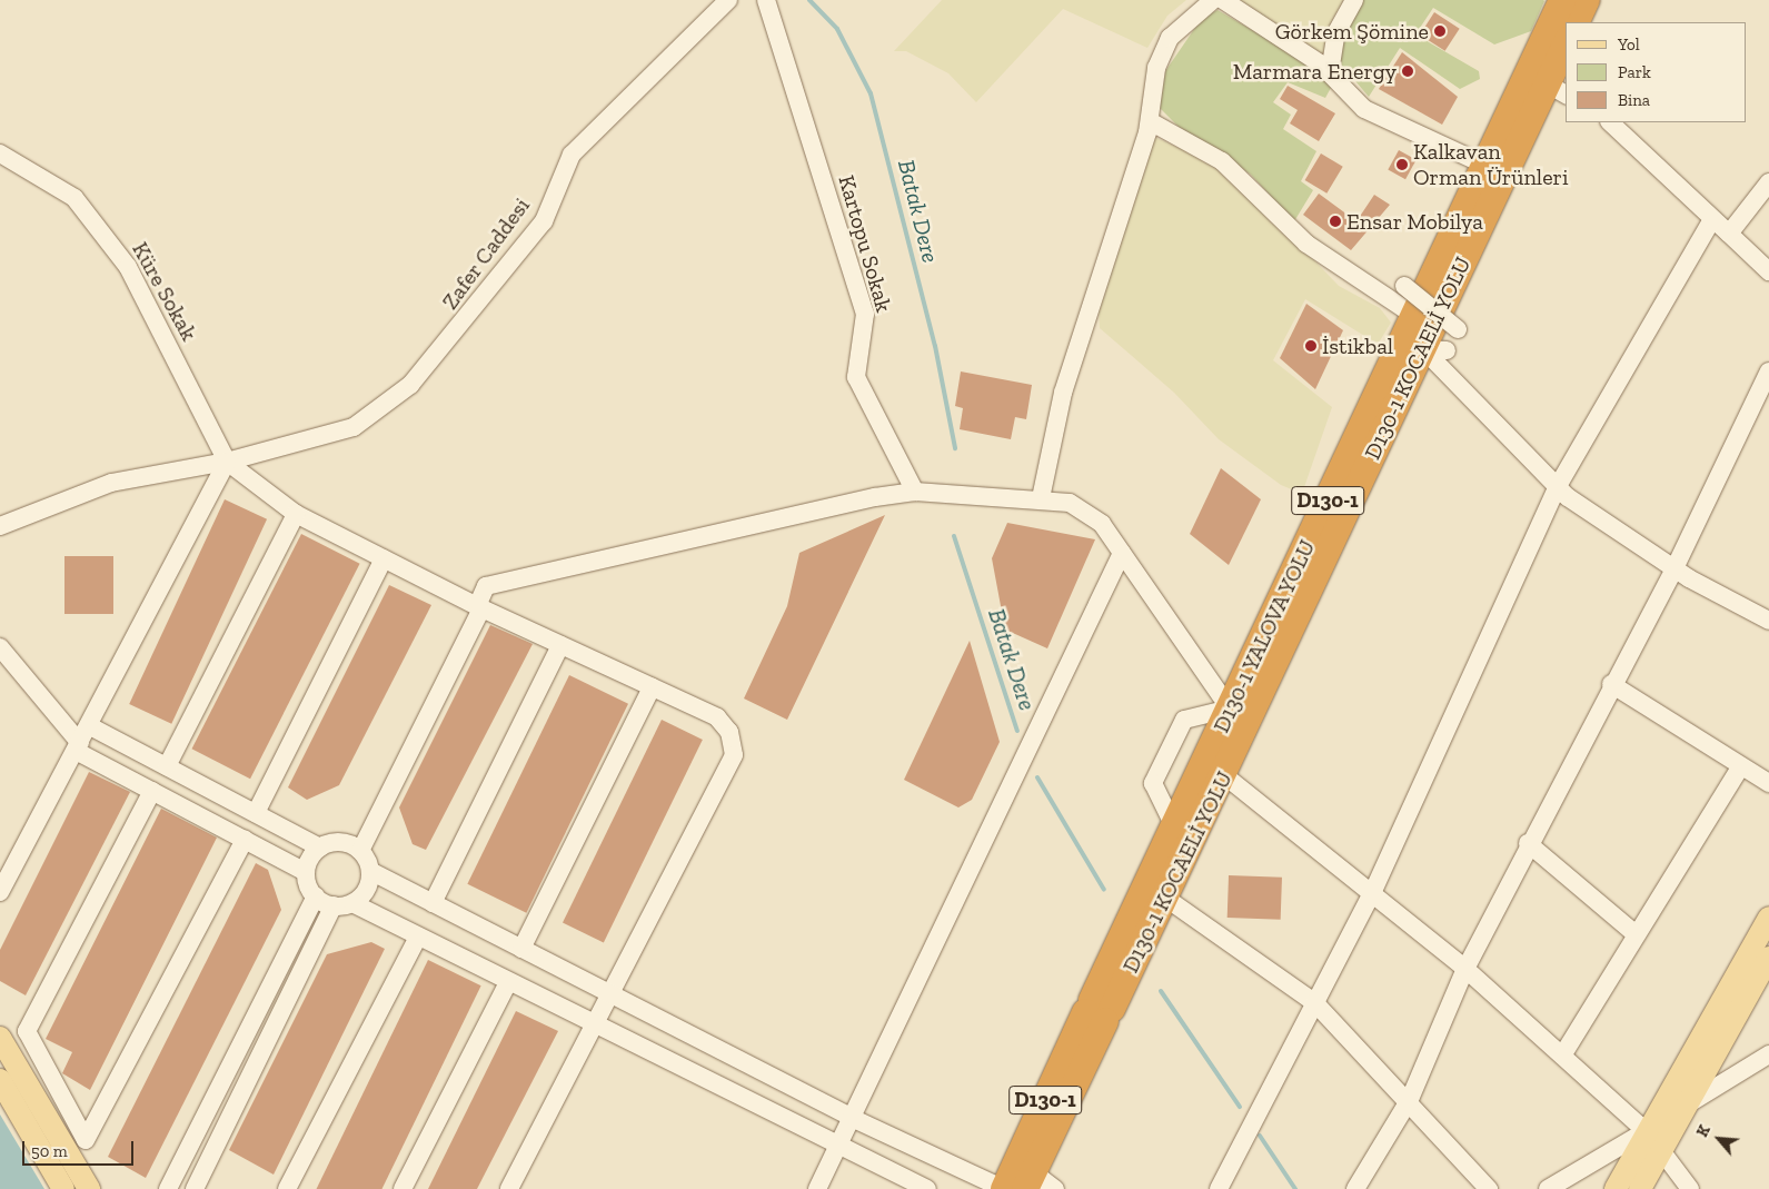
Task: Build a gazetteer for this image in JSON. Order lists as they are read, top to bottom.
{
  "streets": {
    "highway": ["D130-1 KOCAELİ YOLU", "D130-1", "D130-1 YALOVA YOLU"],
    "street": ["Kartopu Sokak", "Zafer Caddesi", "Küre Sokak"]
  },
  "crossings": [
    ["Zafer Caddesi", "Küre Sokak"],
    ["D130-1 KOCAELİ YOLU", "D130-1 YALOVA YOLU"]
  ],
  "water": ["Batak Dere"],
  "places": [
    "Görkem Şömine",
    "Marmara Energy",
    "Kalkavan Orman Ürünleri",
    "Ensar Mobilya",
    "İstikbal"
  ],
  "legend": ["Yol", "Park", "Bina"],
  "scale_bar": "50 m",
  "north": "top left"
}
